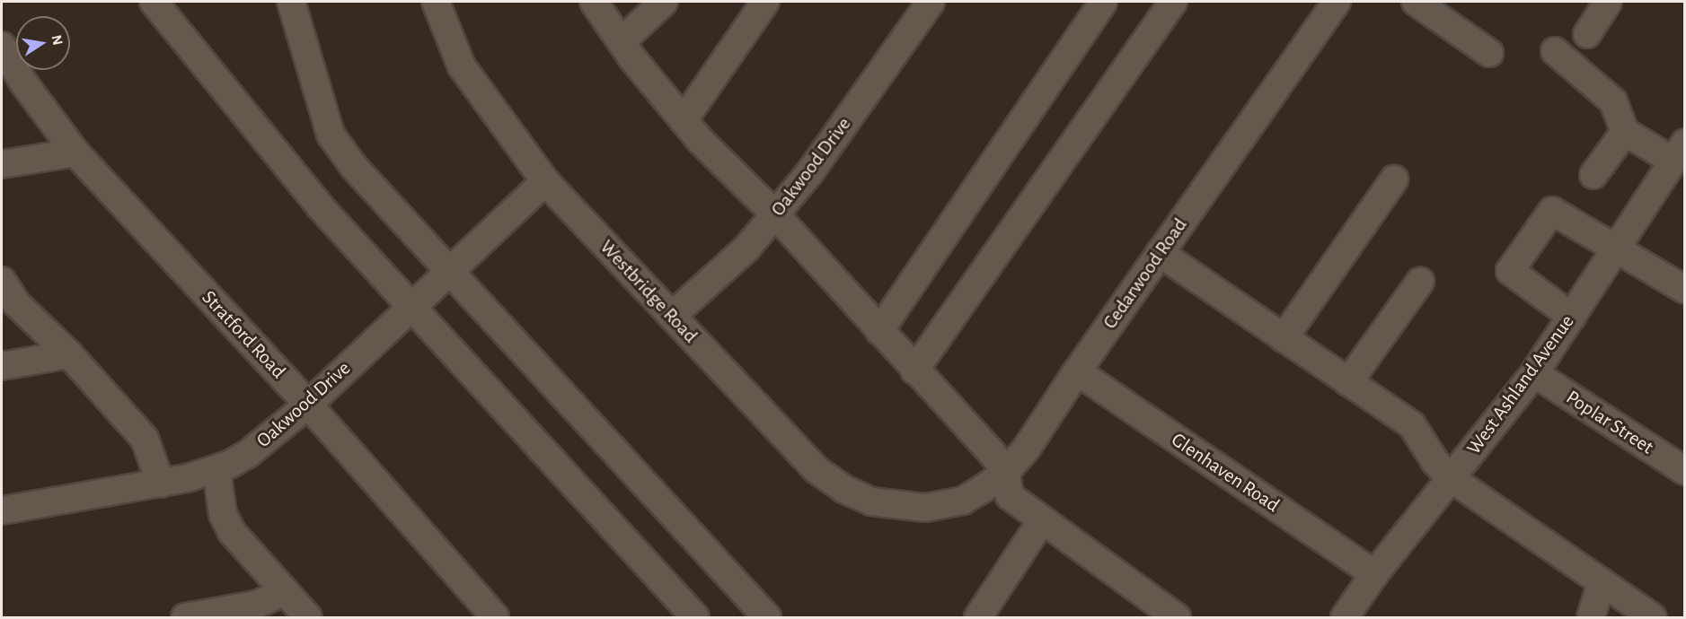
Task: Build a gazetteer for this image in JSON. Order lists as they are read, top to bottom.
{
  "streets": {
    "street": [
      "Oakwood Drive",
      "Cedarwood Road",
      "Westbridge Road",
      "Stratford Road",
      "West Ashland Avenue",
      "Poplar Street",
      "Glenhaven Road"
    ]
  },
  "crossings": [
    ["Oakwood Drive", "Westbridge Road"],
    ["Oakwood Drive", "Stratford Road"],
    ["Cedarwood Road", "Westbridge Road"],
    ["Cedarwood Road", "Glenhaven Road"],
    ["West Ashland Avenue", "Poplar Street"],
    ["West Ashland Avenue", "Glenhaven Road"]
  ],
  "north": "right"
}
